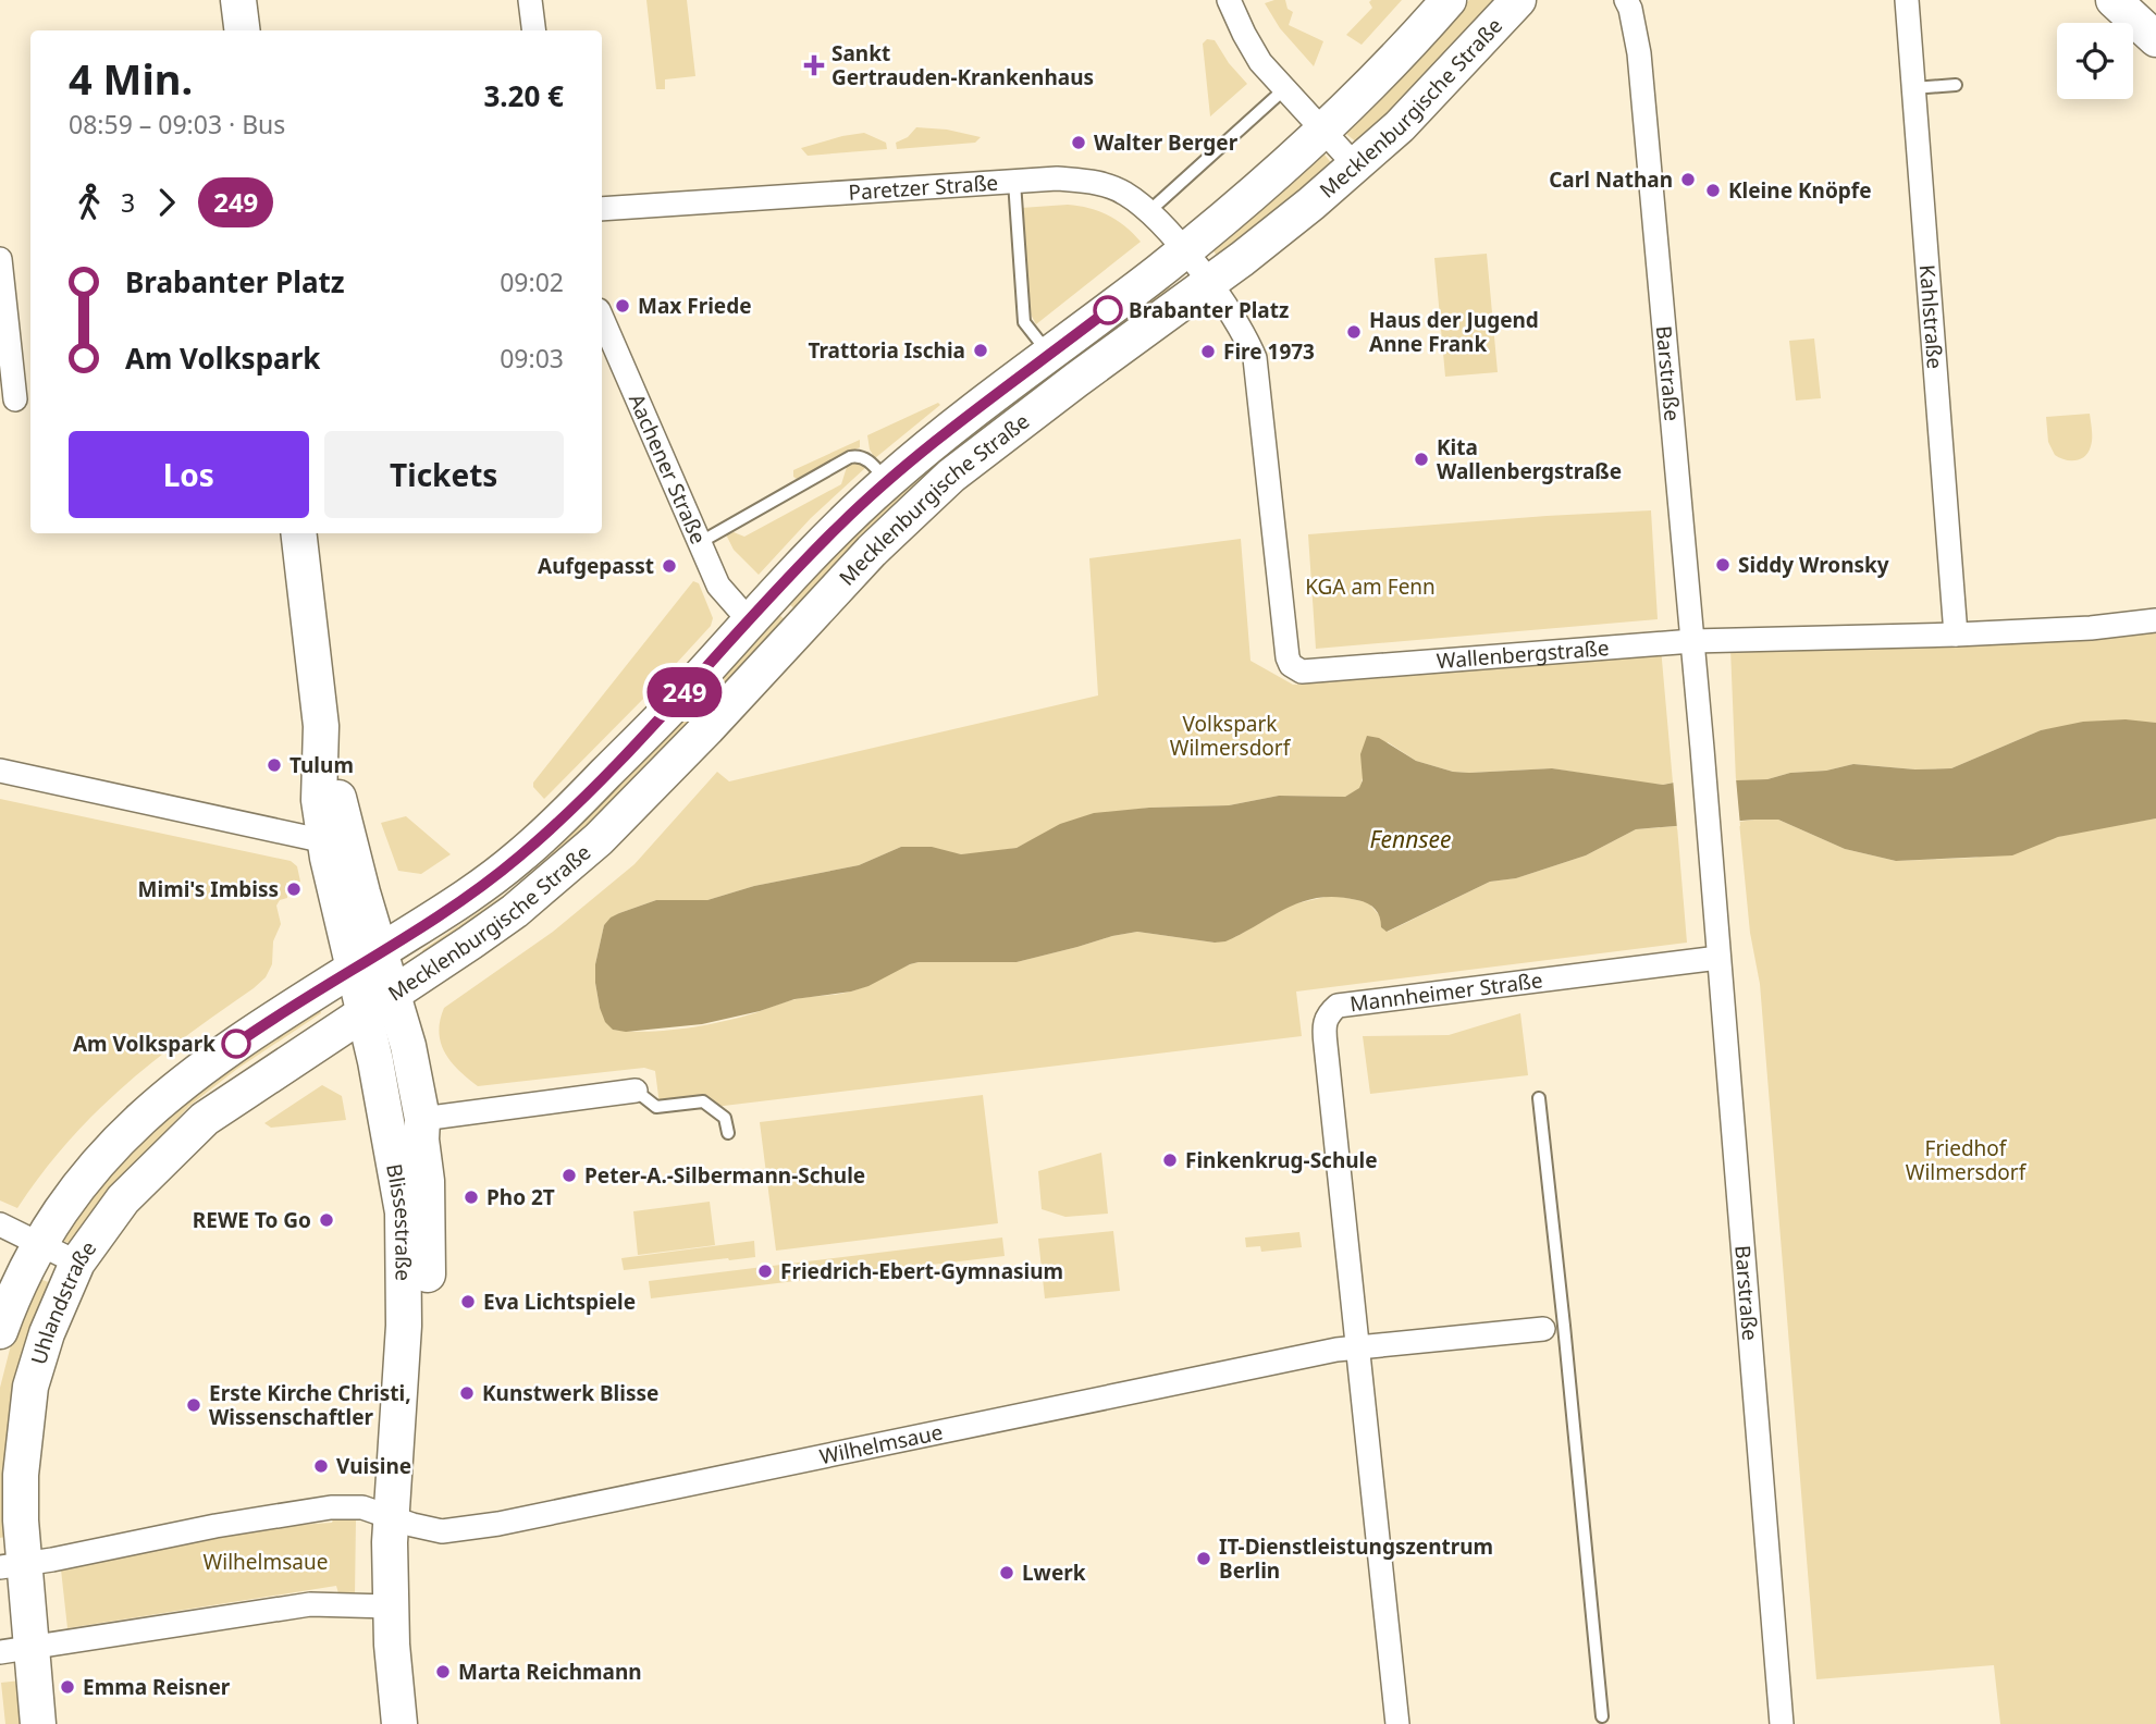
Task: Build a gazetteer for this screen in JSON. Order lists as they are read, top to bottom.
{
  "streets": {
    "main road": ["Mecklenburgische Straße", "Blissestraße", "Uhlandstraße"],
    "street": [
      "Paretzer Straße",
      "Kahlstraße",
      "Barstraße",
      "Aachener Straße",
      "Wallenbergstraße",
      "Mannheimer Straße",
      "Wilhelmsaue"
    ]
  },
  "crossings": [
    ["Mecklenburgische Straße", "Paretzer Straße"],
    ["Mecklenburgische Straße", "Aachener Straße"],
    ["Mecklenburgische Straße", "Wallenbergstraße"],
    ["Mecklenburgische Straße", "Blissestraße"],
    ["Mecklenburgische Straße", "Uhlandstraße"],
    ["Paretzer Straße", "Wallenbergstraße"],
    ["Kahlstraße", "Wallenbergstraße"],
    ["Barstraße", "Wallenbergstraße"],
    ["Barstraße", "Mannheimer Straße"],
    ["Mannheimer Straße", "Wilhelmsaue"],
    ["Blissestraße", "Uhlandstraße"],
    ["Blissestraße", "Wilhelmsaue"],
    ["Uhlandstraße", "Wilhelmsaue"]
  ],
  "water": ["Fennsee"],
  "parks": [
    "KGA am Fenn",
    "Volkspark Wilmersdorf",
    "Friedhof Wilmersdorf",
    "Wilhelmsaue"
  ],
  "places": {
    "health": ["Sankt Gertrauden-Krankenhaus"],
    "other": [
      "Walter Berger",
      "Carl Nathan",
      "Kleine Knöpfe",
      "Max Friede",
      "Brabanter Platz",
      "Haus der Jugend Anne Frank",
      "Trattoria Ischia",
      "Fire 1973",
      "Kita Wallenbergstraße",
      "Siddy Wronsky",
      "Aufgepasst",
      "Tulum",
      "Mimi's Imbiss",
      "Am Volkspark",
      "Finkenkrug-Schule",
      "Peter-A.-Silbermann-Schule",
      "Pho 2T",
      "REWE To Go",
      "Friedrich-Ebert-Gymnasium",
      "Eva Lichtspiele",
      "Kunstwerk Blisse",
      "Erste Kirche Christi, Wissenschaftler",
      "Vuisine",
      "IT-Dienstleistungszentrum Berlin",
      "Lwerk",
      "Marta Reichmann",
      "Emma Reisner"
    ]
  },
  "lines": ["bus line 249"],
  "page": {
    "on_map": "249",
    "heading": ["4 Min.", "08:59 – 09:03 · Bus", "3.20 €"],
    "legs": ["3", "249"],
    "list": [
      {
        "name": "Brabanter Platz",
        "value": "09:02"
      },
      {
        "name": "Am Volkspark",
        "value": "09:03"
      }
    ],
    "buttons": ["Los", "Tickets"]
  }
}
